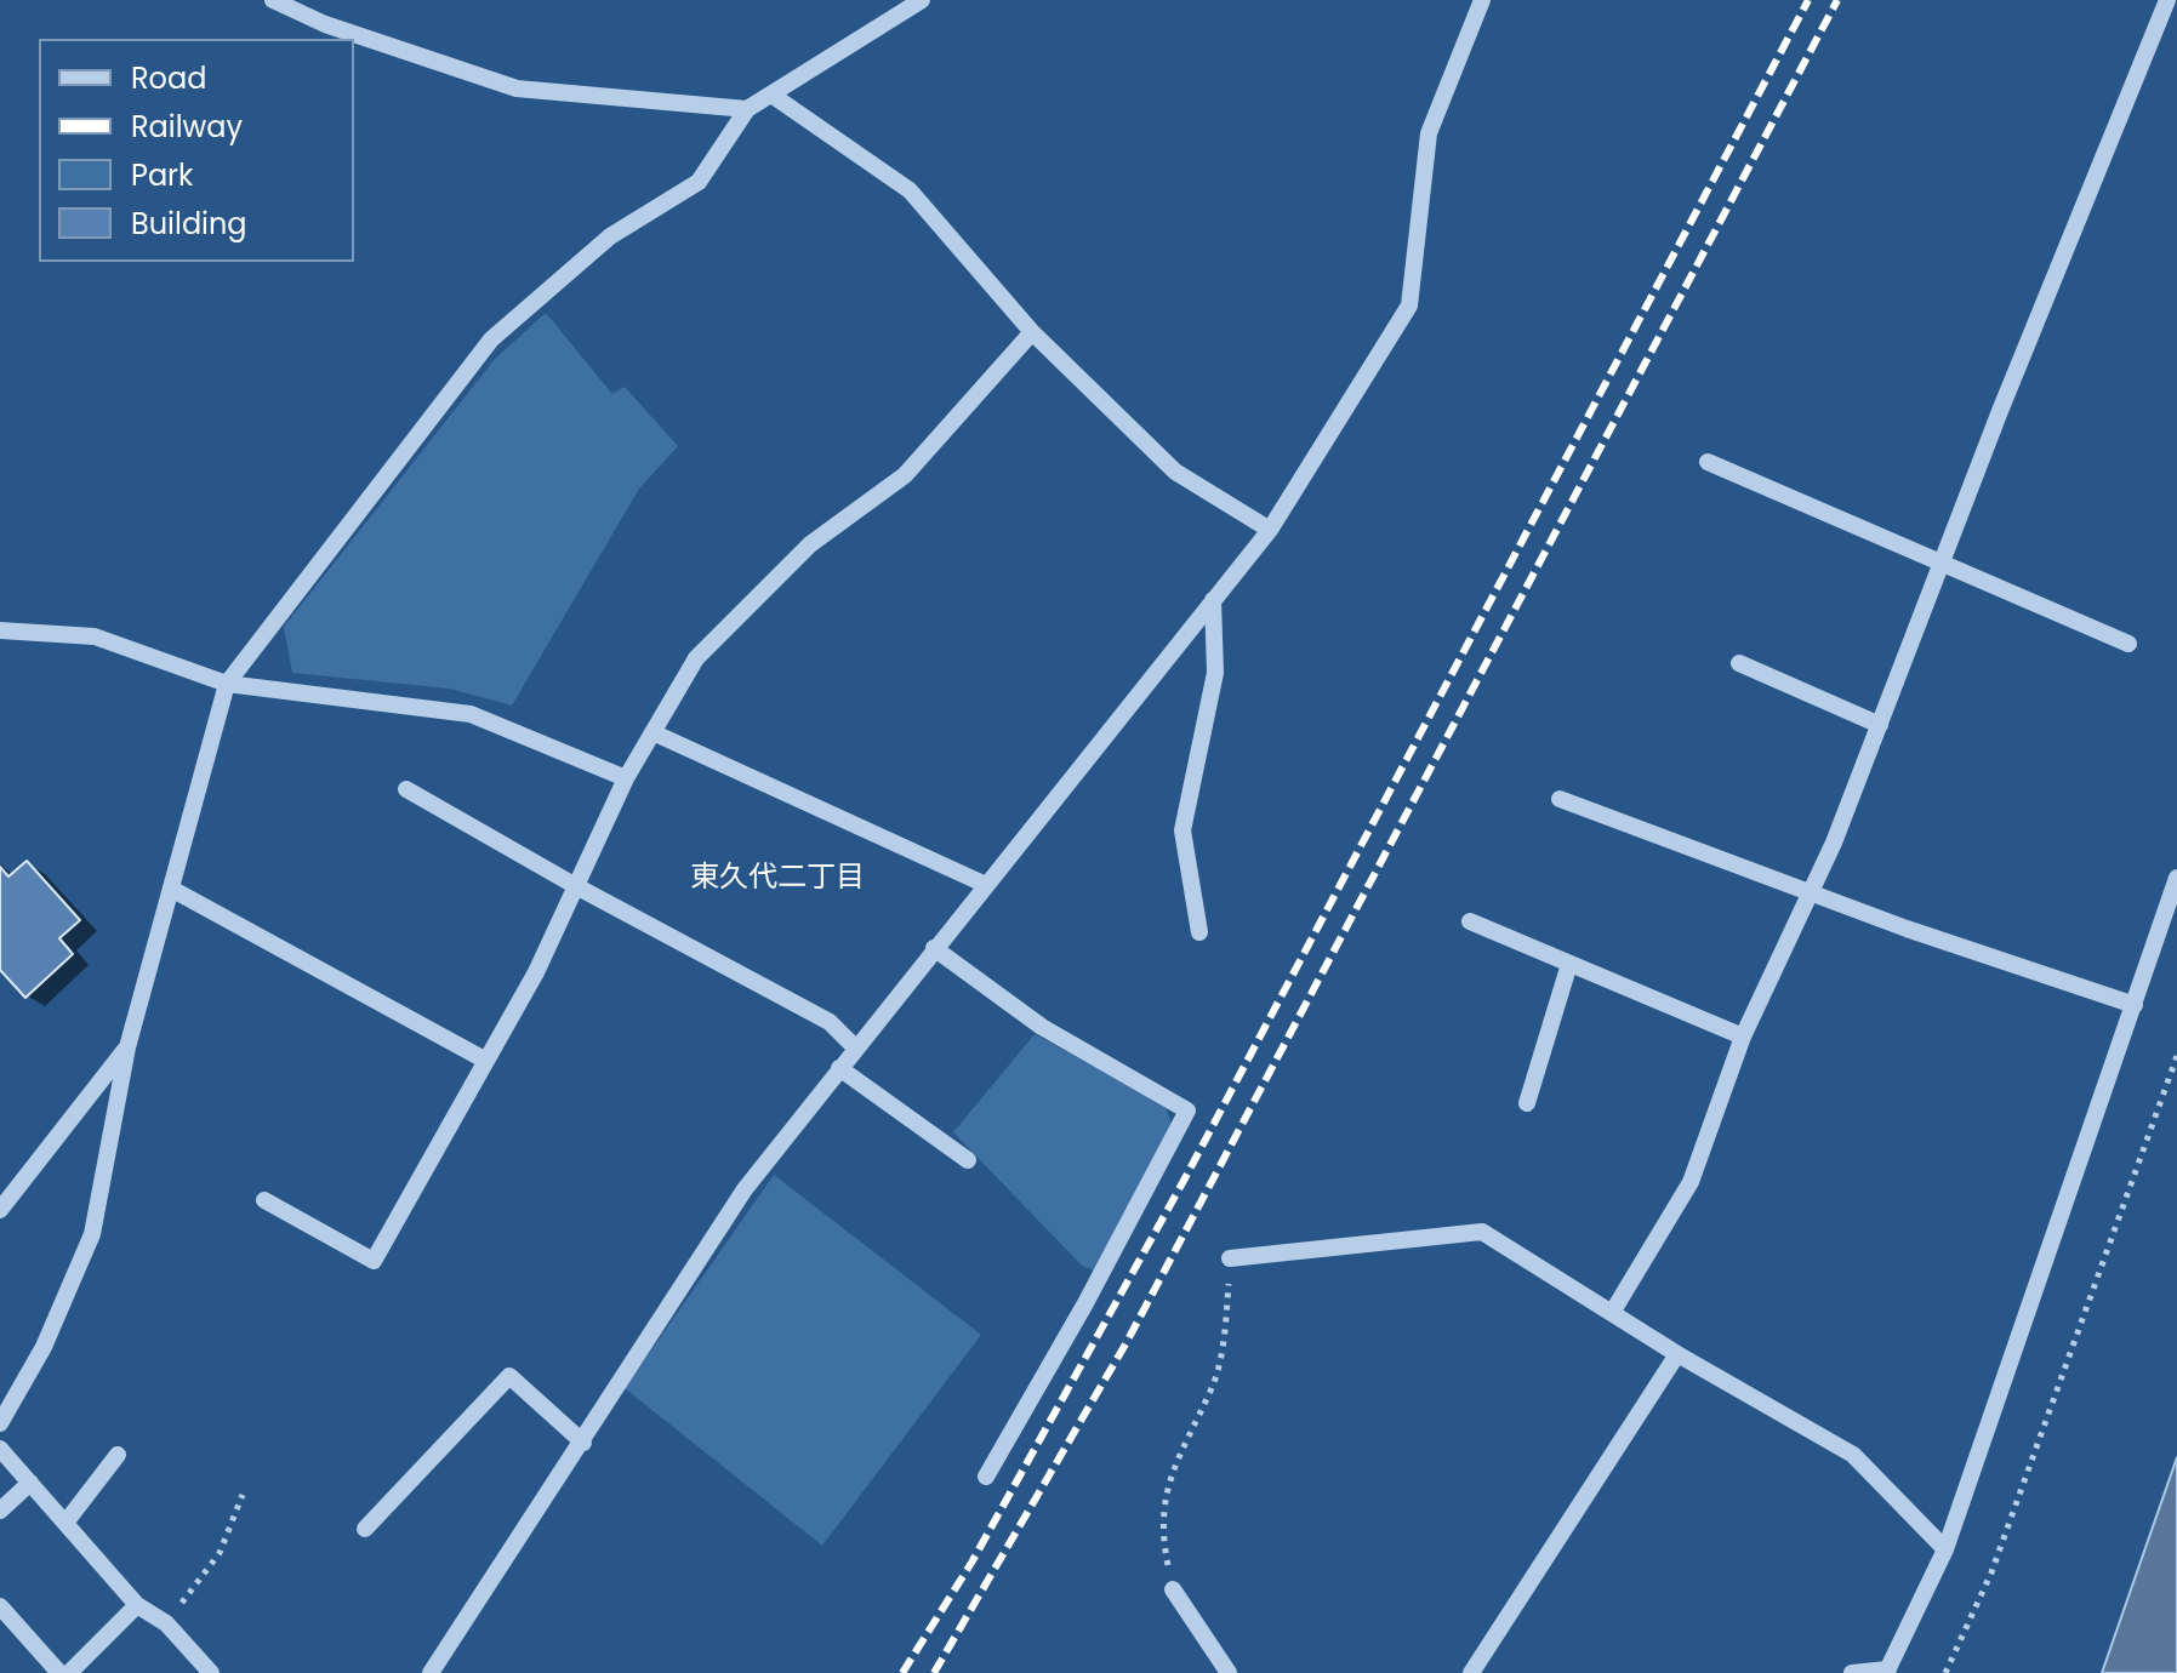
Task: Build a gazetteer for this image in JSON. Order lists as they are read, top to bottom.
{
  "districts": ["東久代二丁目"],
  "legend": [
    "Road",
    "Railway",
    "Park",
    "Building"
  ]
}
